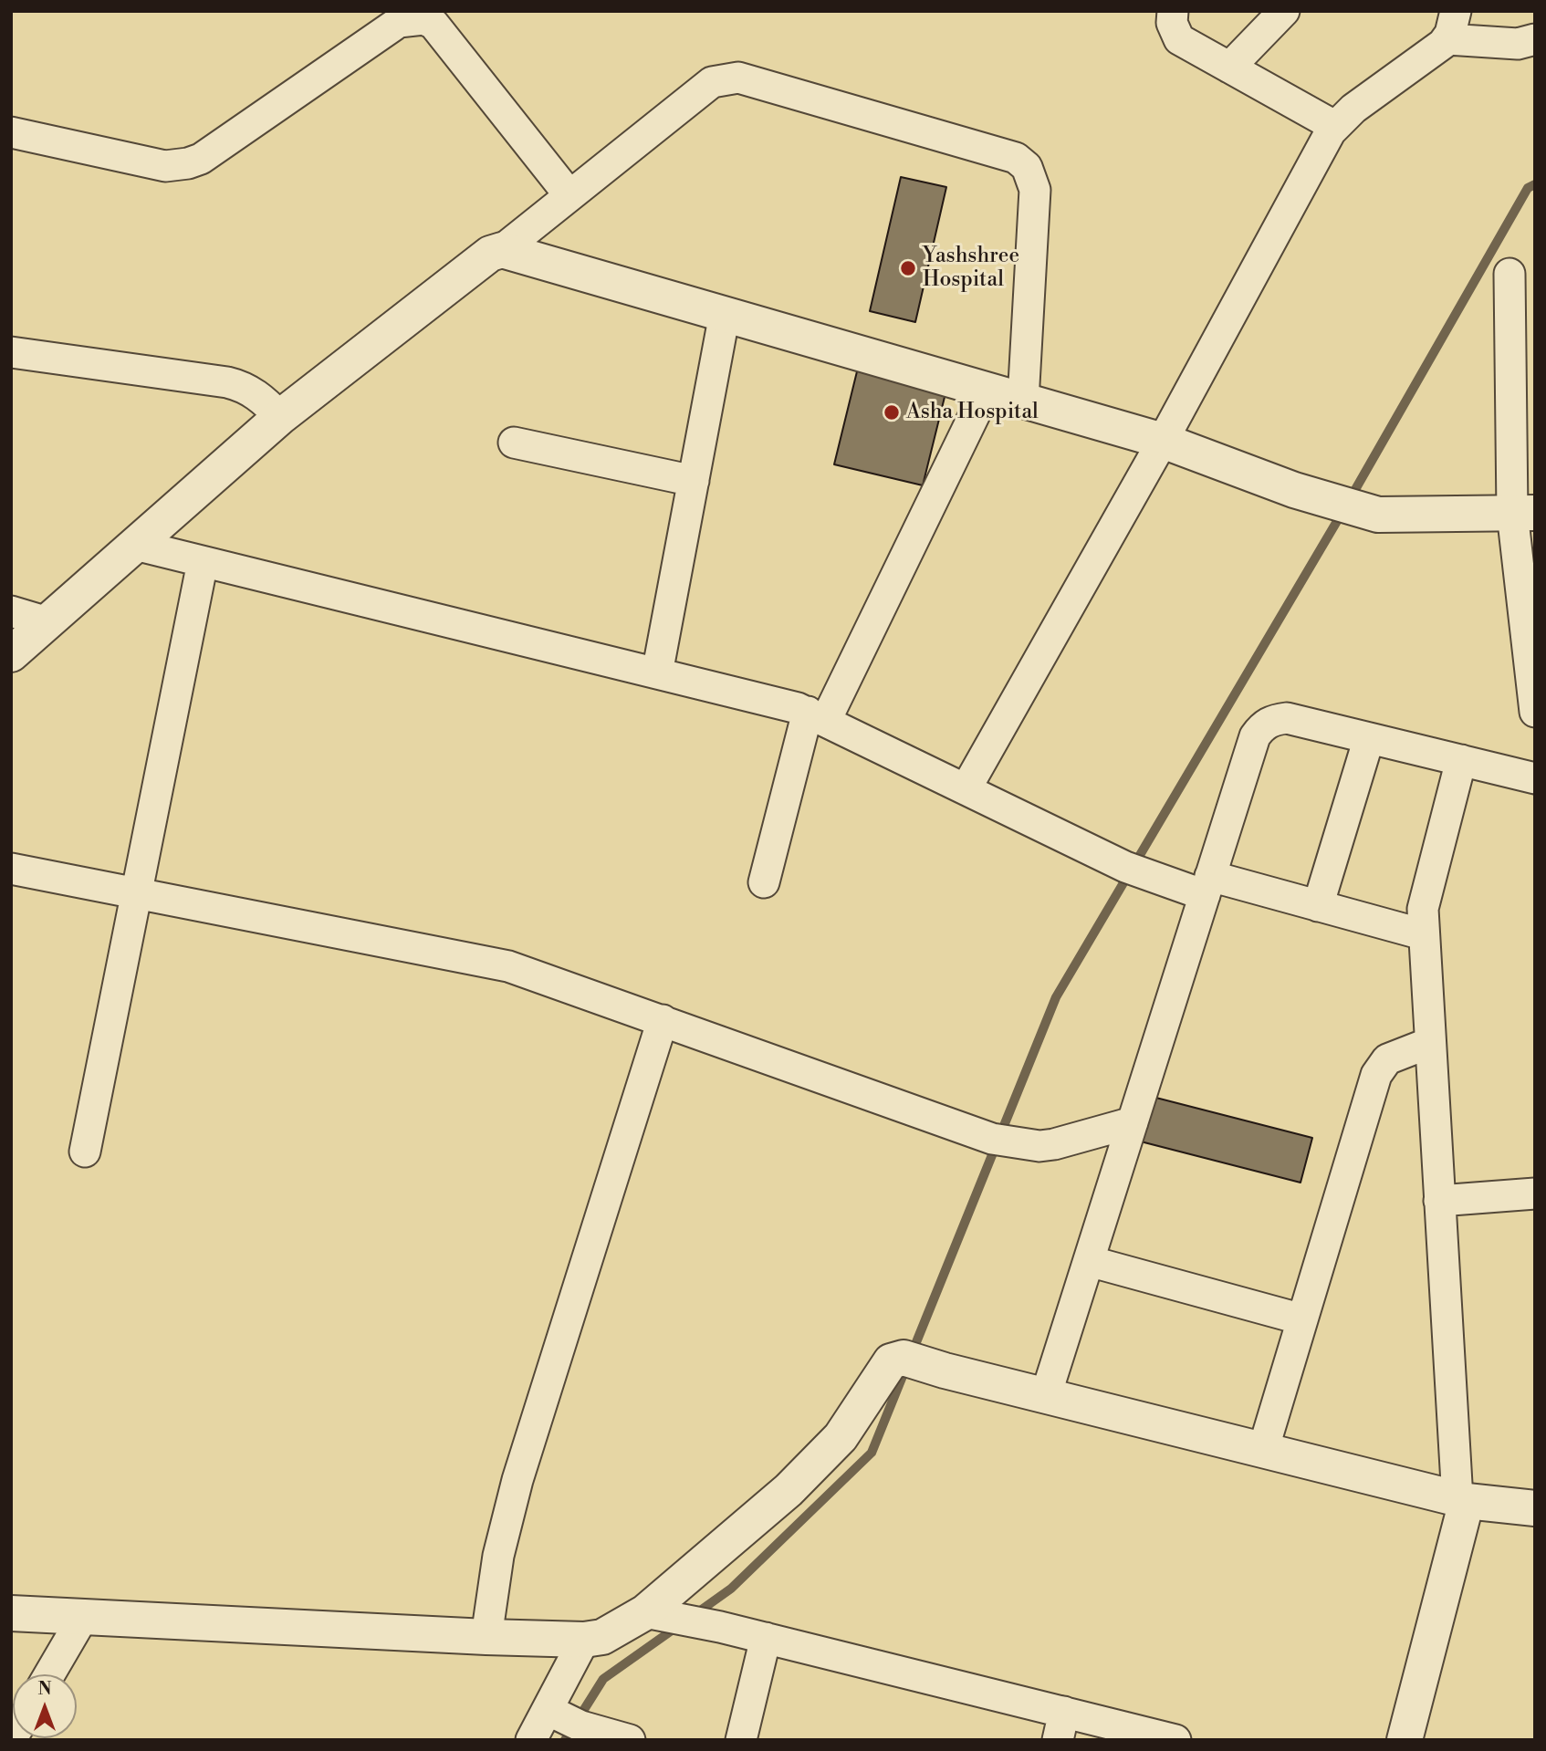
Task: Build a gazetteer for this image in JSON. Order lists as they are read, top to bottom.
{
  "places": ["Yashshree Hospital", "Asha Hospital"],
  "north": "top"
}
